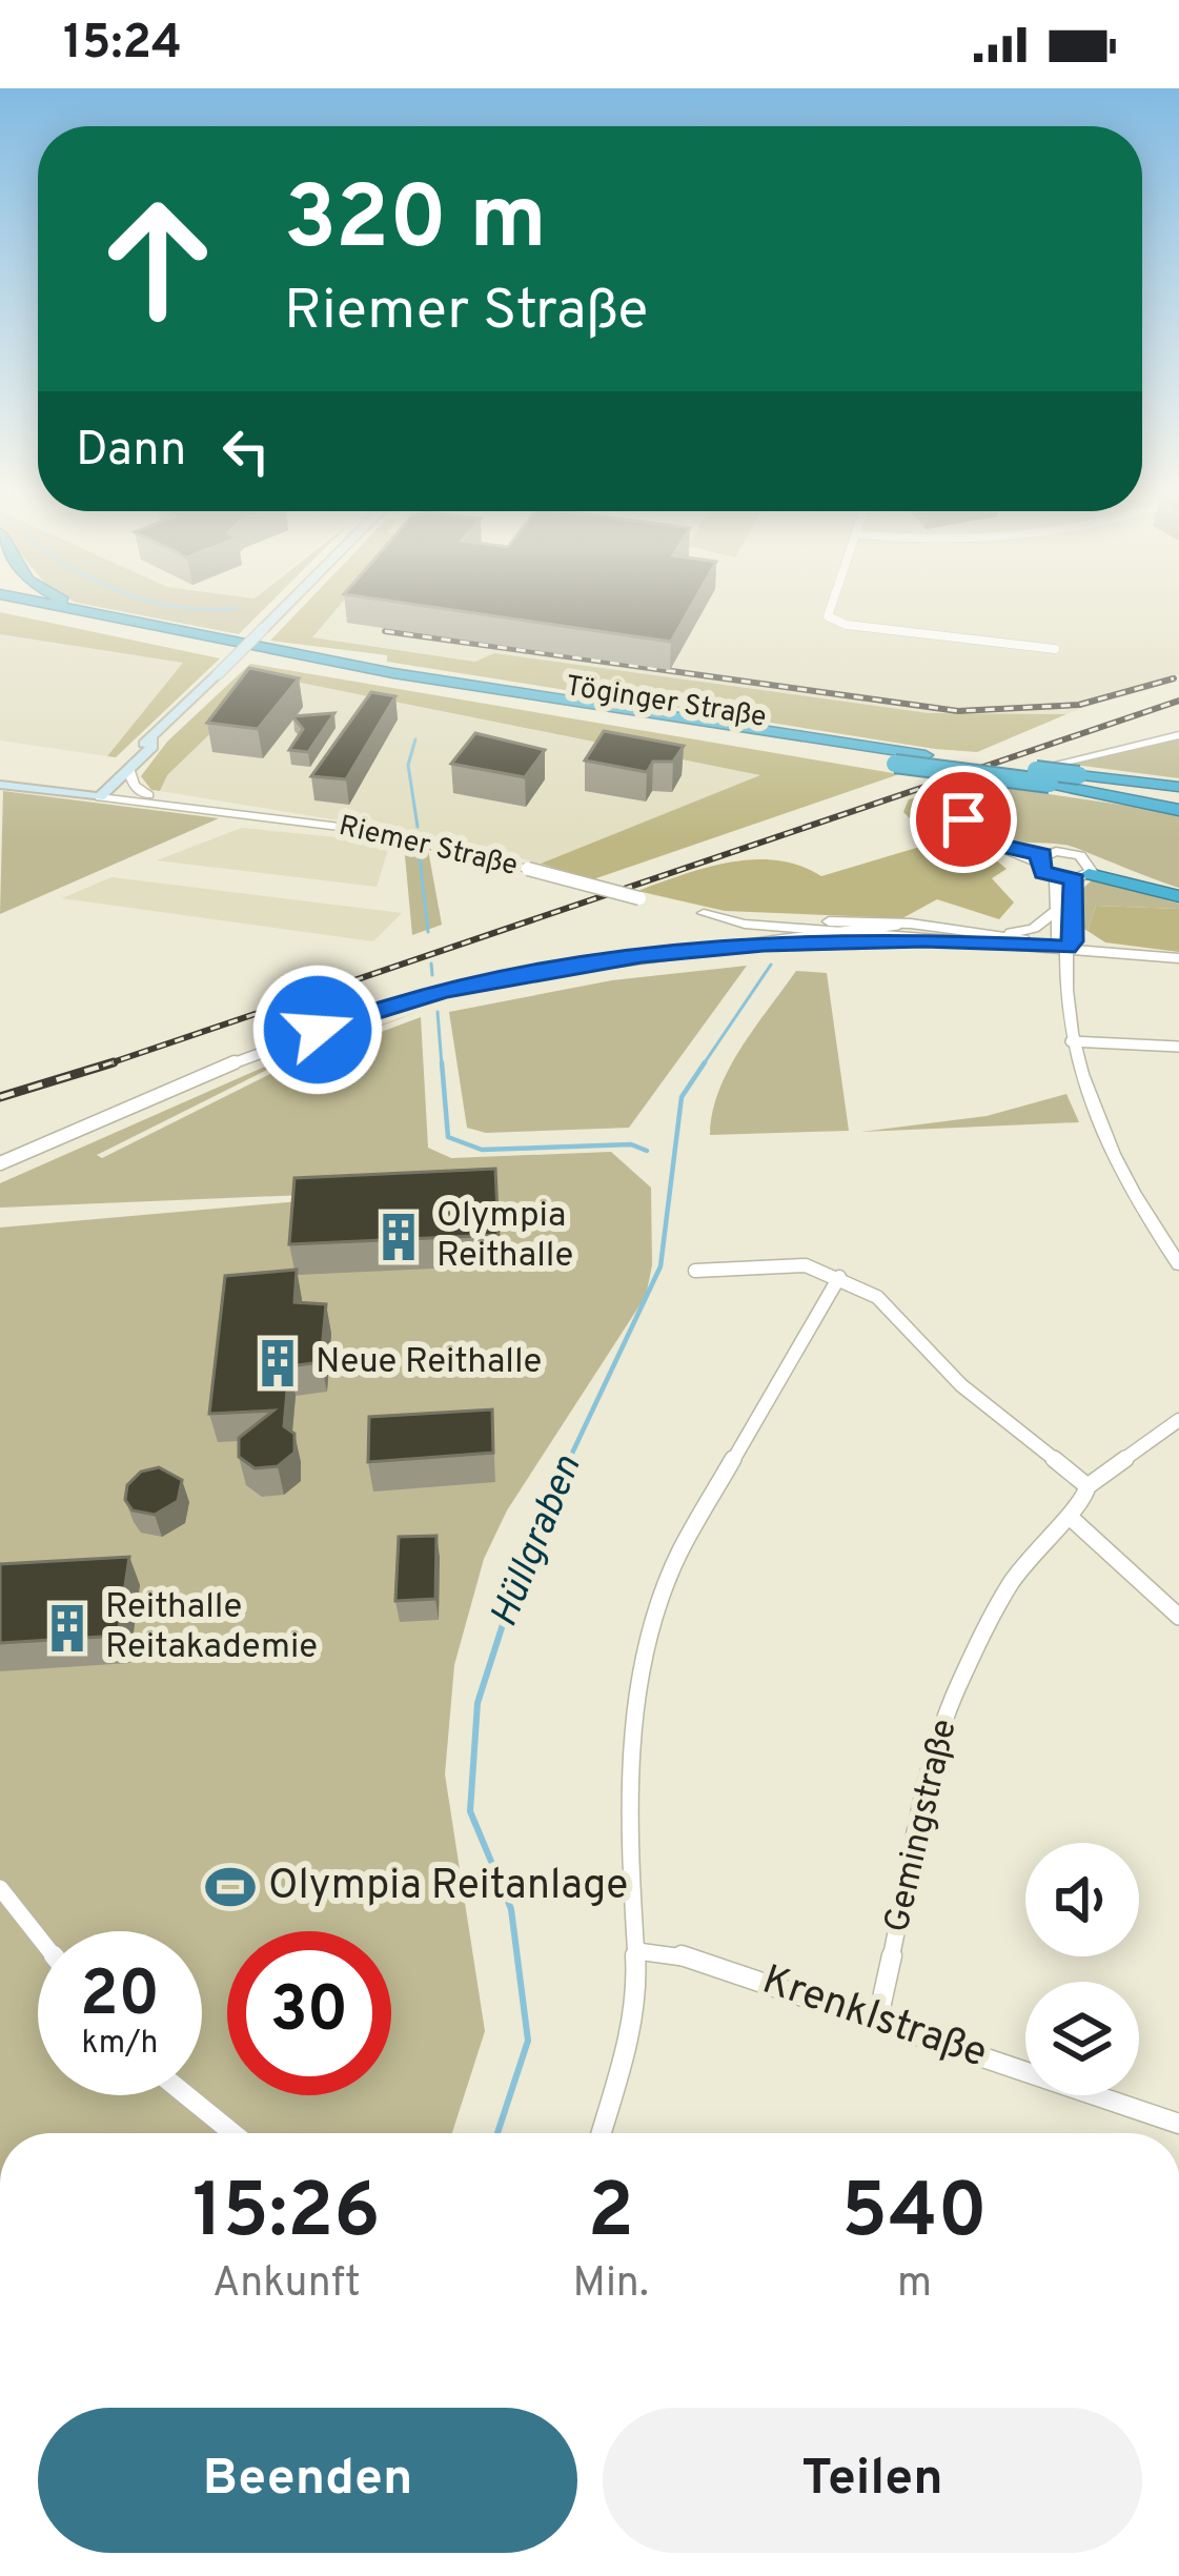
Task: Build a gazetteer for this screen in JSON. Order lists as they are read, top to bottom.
{
  "streets": {
    "highway": ["Töginger Straße"],
    "main road": ["Riemer Straße"],
    "street": ["Gemingstraße", "Krenklstraße"]
  },
  "crossings": [
    ["Gemingstraße", "Krenklstraße"]
  ],
  "water": ["Hüllgraben"],
  "places": {
    "building": ["Olympia Reithalle", "Neue Reithalle", "Reithalle Reitakademie"],
    "sports": ["Olympia Reitanlage"]
  },
  "page": {
    "status": "15:24",
    "turn": ["320 m", "Riemer Straße"],
    "then": "Dann",
    "speed": "20 km/h",
    "limit": "30",
    "eta": [
      "15:26",
      "Ankunft",
      "2",
      "Min.",
      "540",
      "m"
    ],
    "buttons": ["Beenden", "Teilen"]
  }
}
